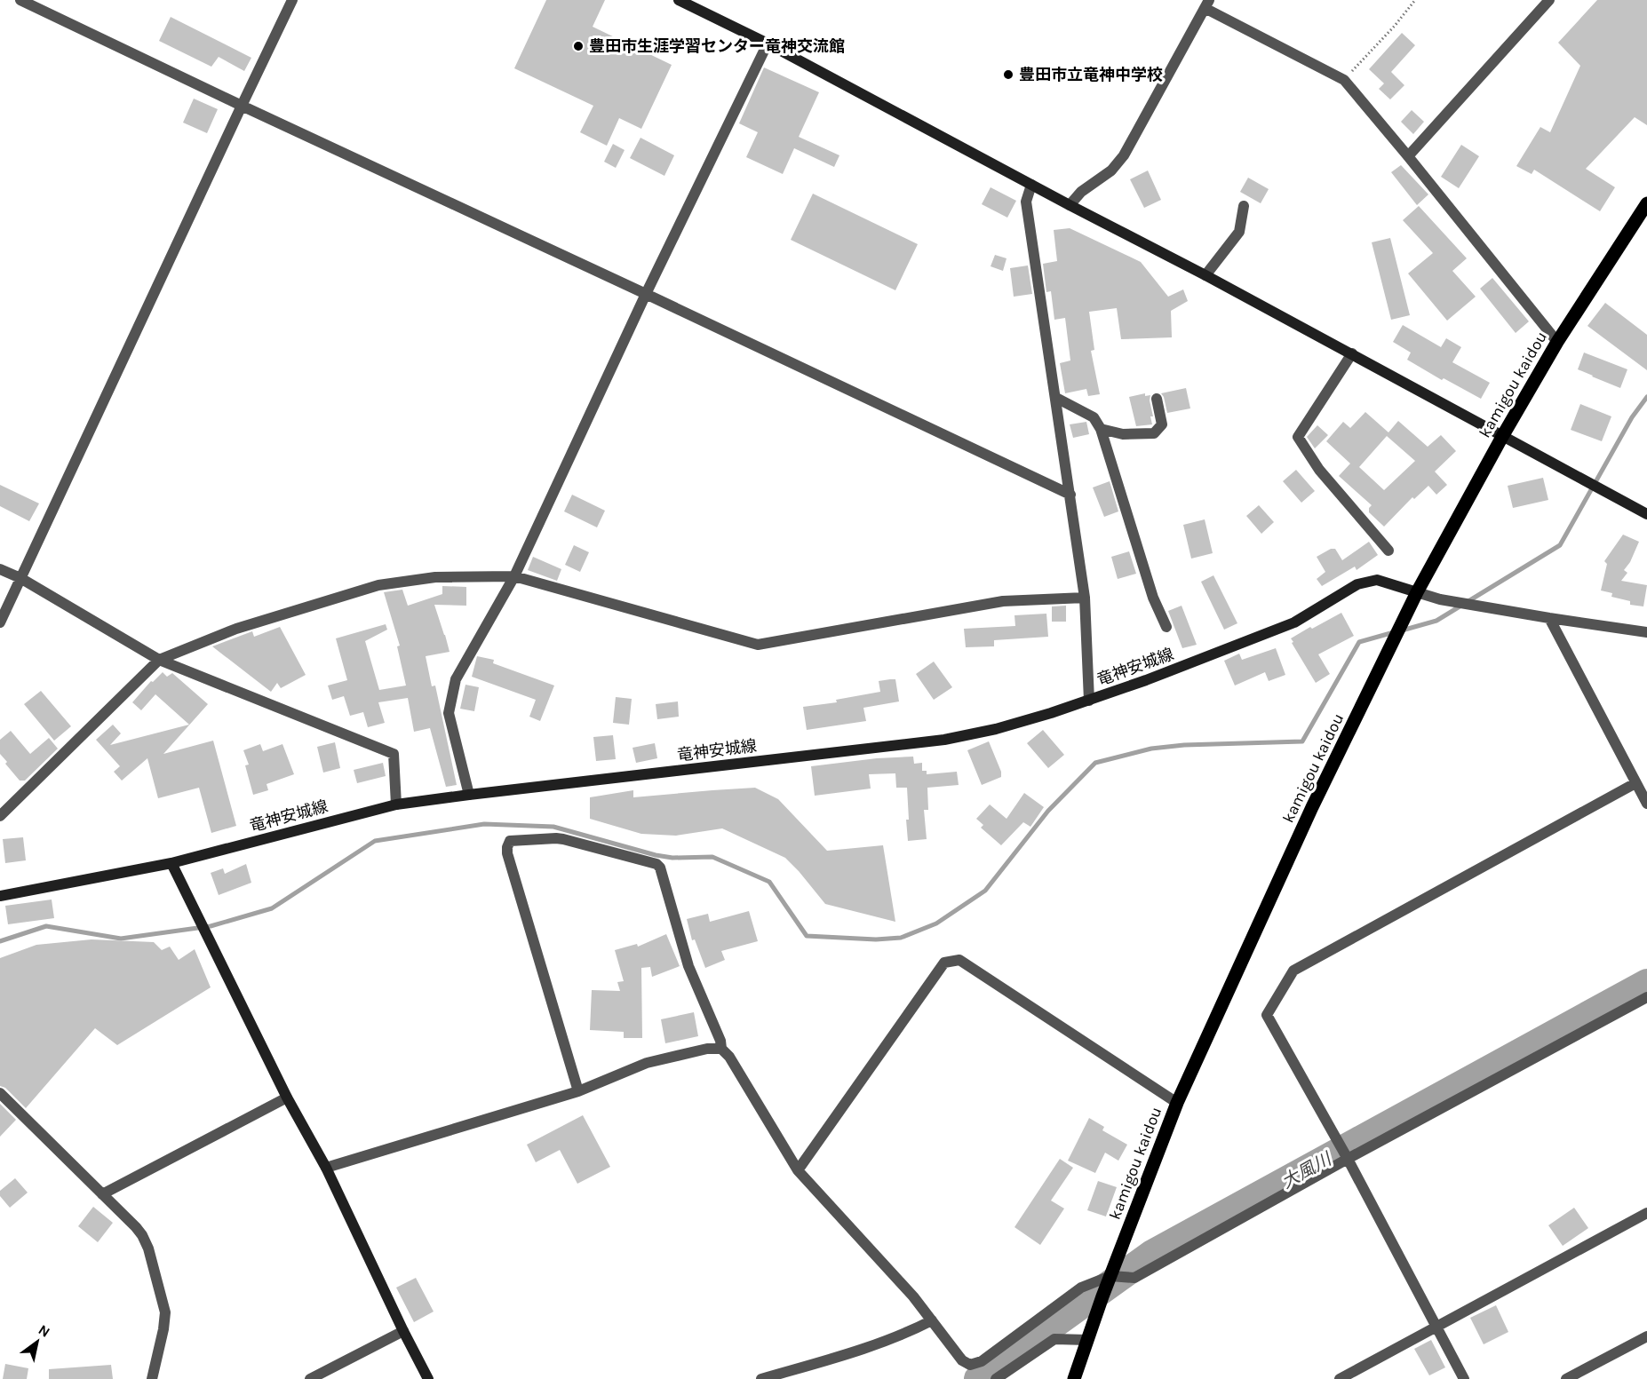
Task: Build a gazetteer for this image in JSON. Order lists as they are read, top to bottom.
{
  "streets": {
    "main road": ["kamigou kaidou"],
    "street": ["竜神安城線"]
  },
  "crossings": [
    ["kamigou kaidou", "竜神安城線"]
  ],
  "water": ["大風川"],
  "places": ["豊田市生涯学習センター竜神交流館", "豊田市立竜神中学校"],
  "north": "top right"
}
